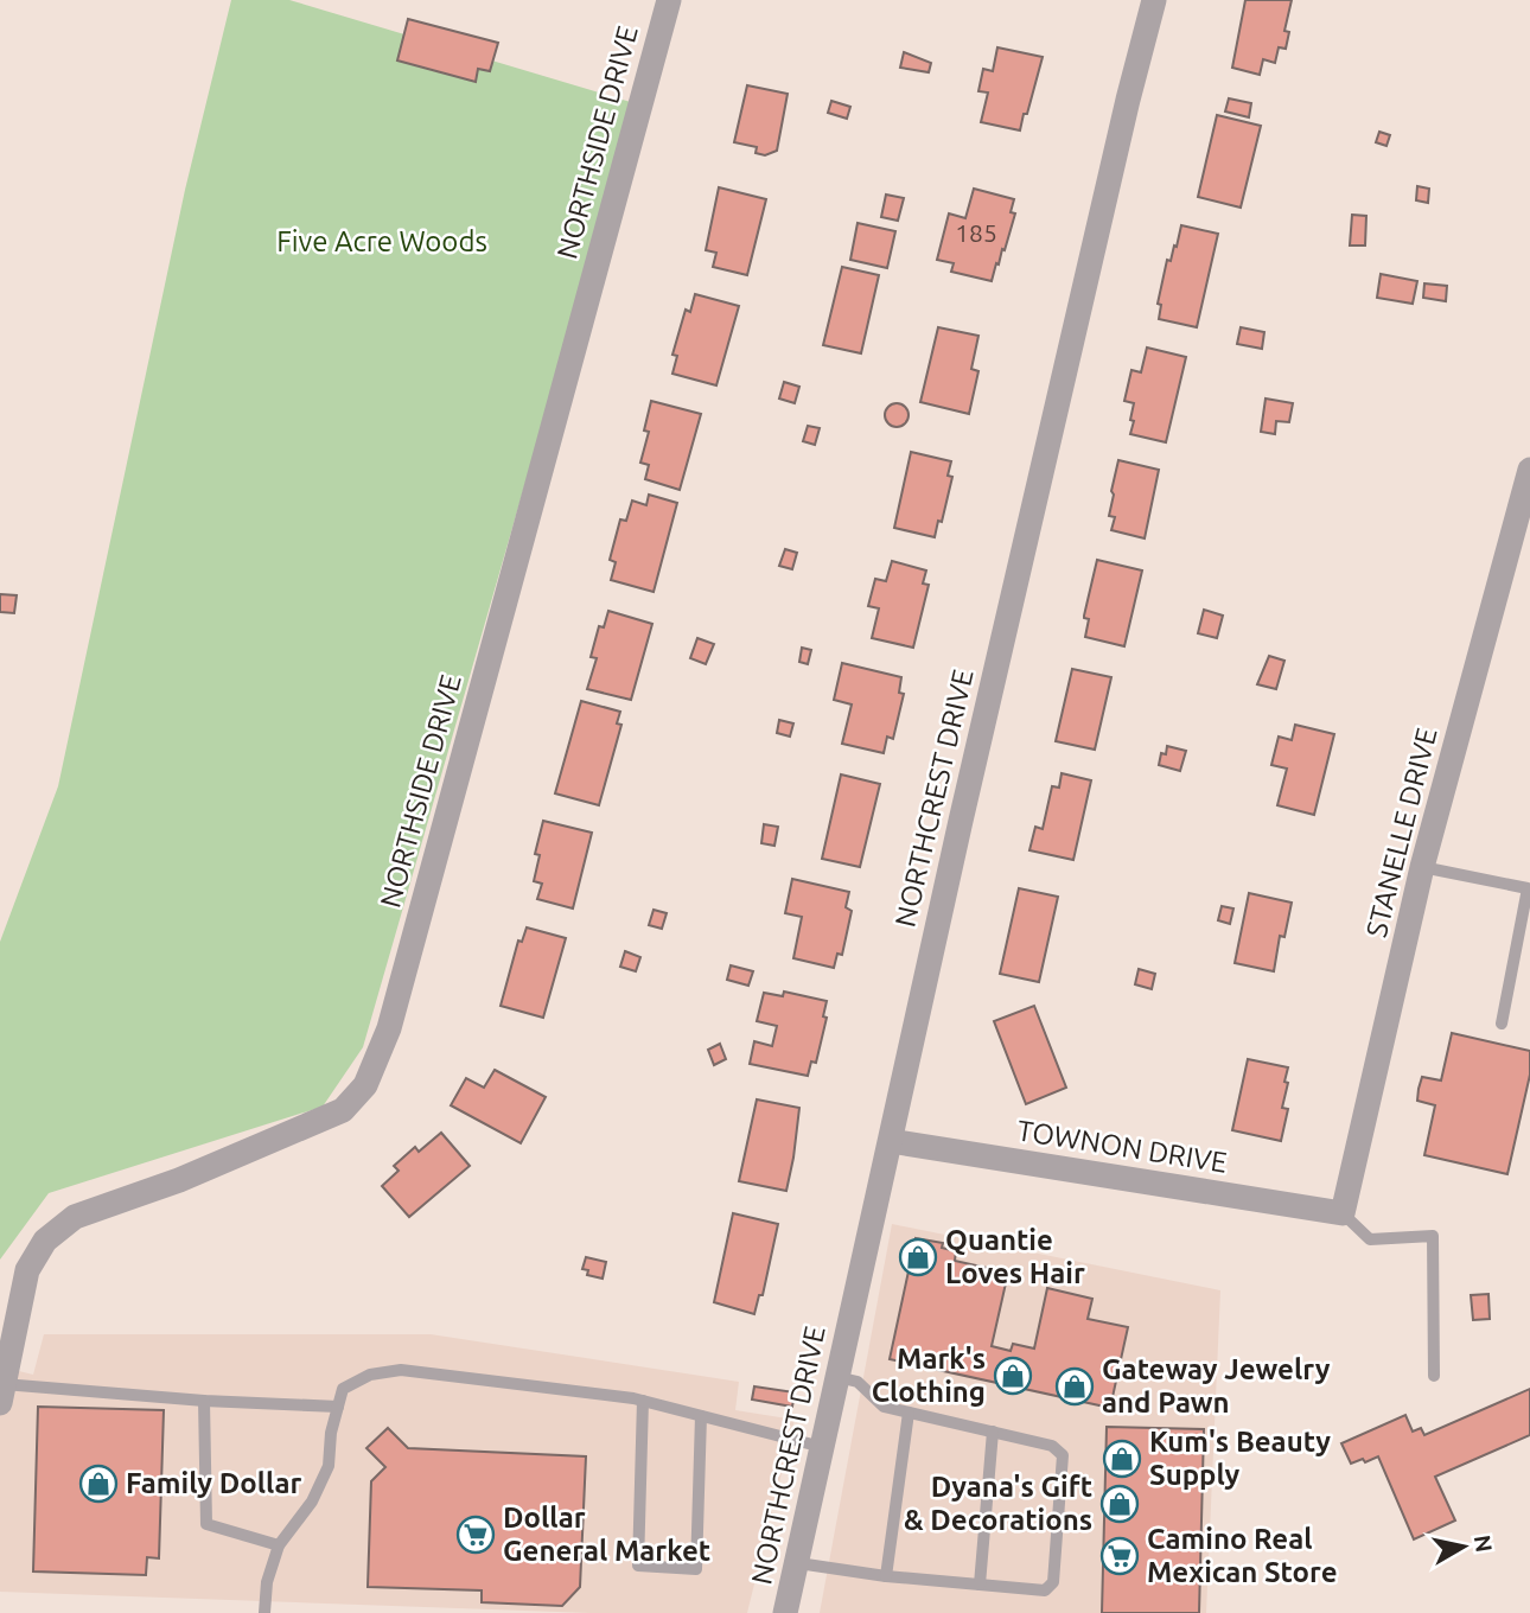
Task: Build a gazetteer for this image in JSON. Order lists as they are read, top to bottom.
{
  "streets": {
    "street": [
      "NORTHSIDE DRIVE",
      "NORTHCREST DRIVE",
      "STANELLE DRIVE",
      "TOWNON DRIVE"
    ]
  },
  "crossings": [
    ["NORTHCREST DRIVE", "TOWNON DRIVE"],
    ["STANELLE DRIVE", "TOWNON DRIVE"]
  ],
  "parks": ["Five Acre Woods"],
  "places": {
    "shop": [
      "Quantie Loves Hair",
      "Mark's Clothing",
      "Gateway Jewelry and Pawn",
      "Kum's Beauty Supply",
      "Family Dollar",
      "Dyana's Gift & Decorations"
    ],
    "supermarket": ["Dollar General Market", "Camino Real Mexican Store"]
  },
  "house_numbers": ["185"],
  "north": "right"
}
